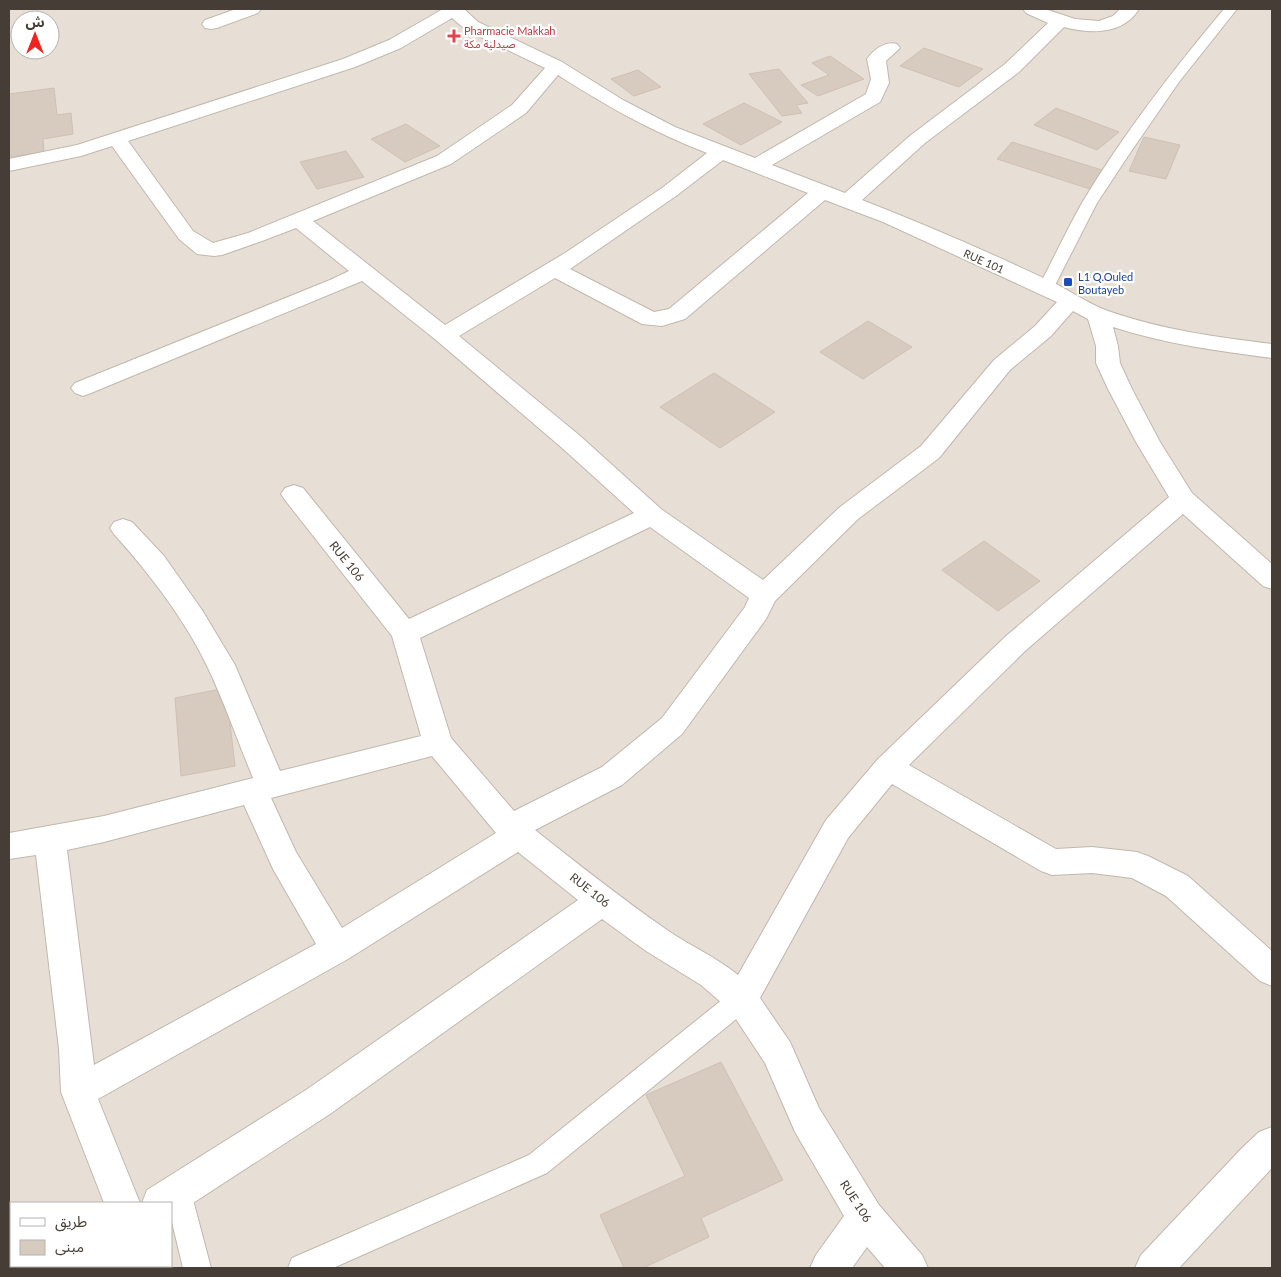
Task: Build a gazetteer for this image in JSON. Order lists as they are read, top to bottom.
{
  "streets": {
    "street": ["RUE 101", "RUE 106"]
  },
  "places": {
    "health": ["Pharmacie Makkah صيدلية مكة"],
    "transit": ["L1 Q.Ouled Boutayeb"]
  },
  "legend": ["طريق", "مبنى"],
  "north": "top"
}
